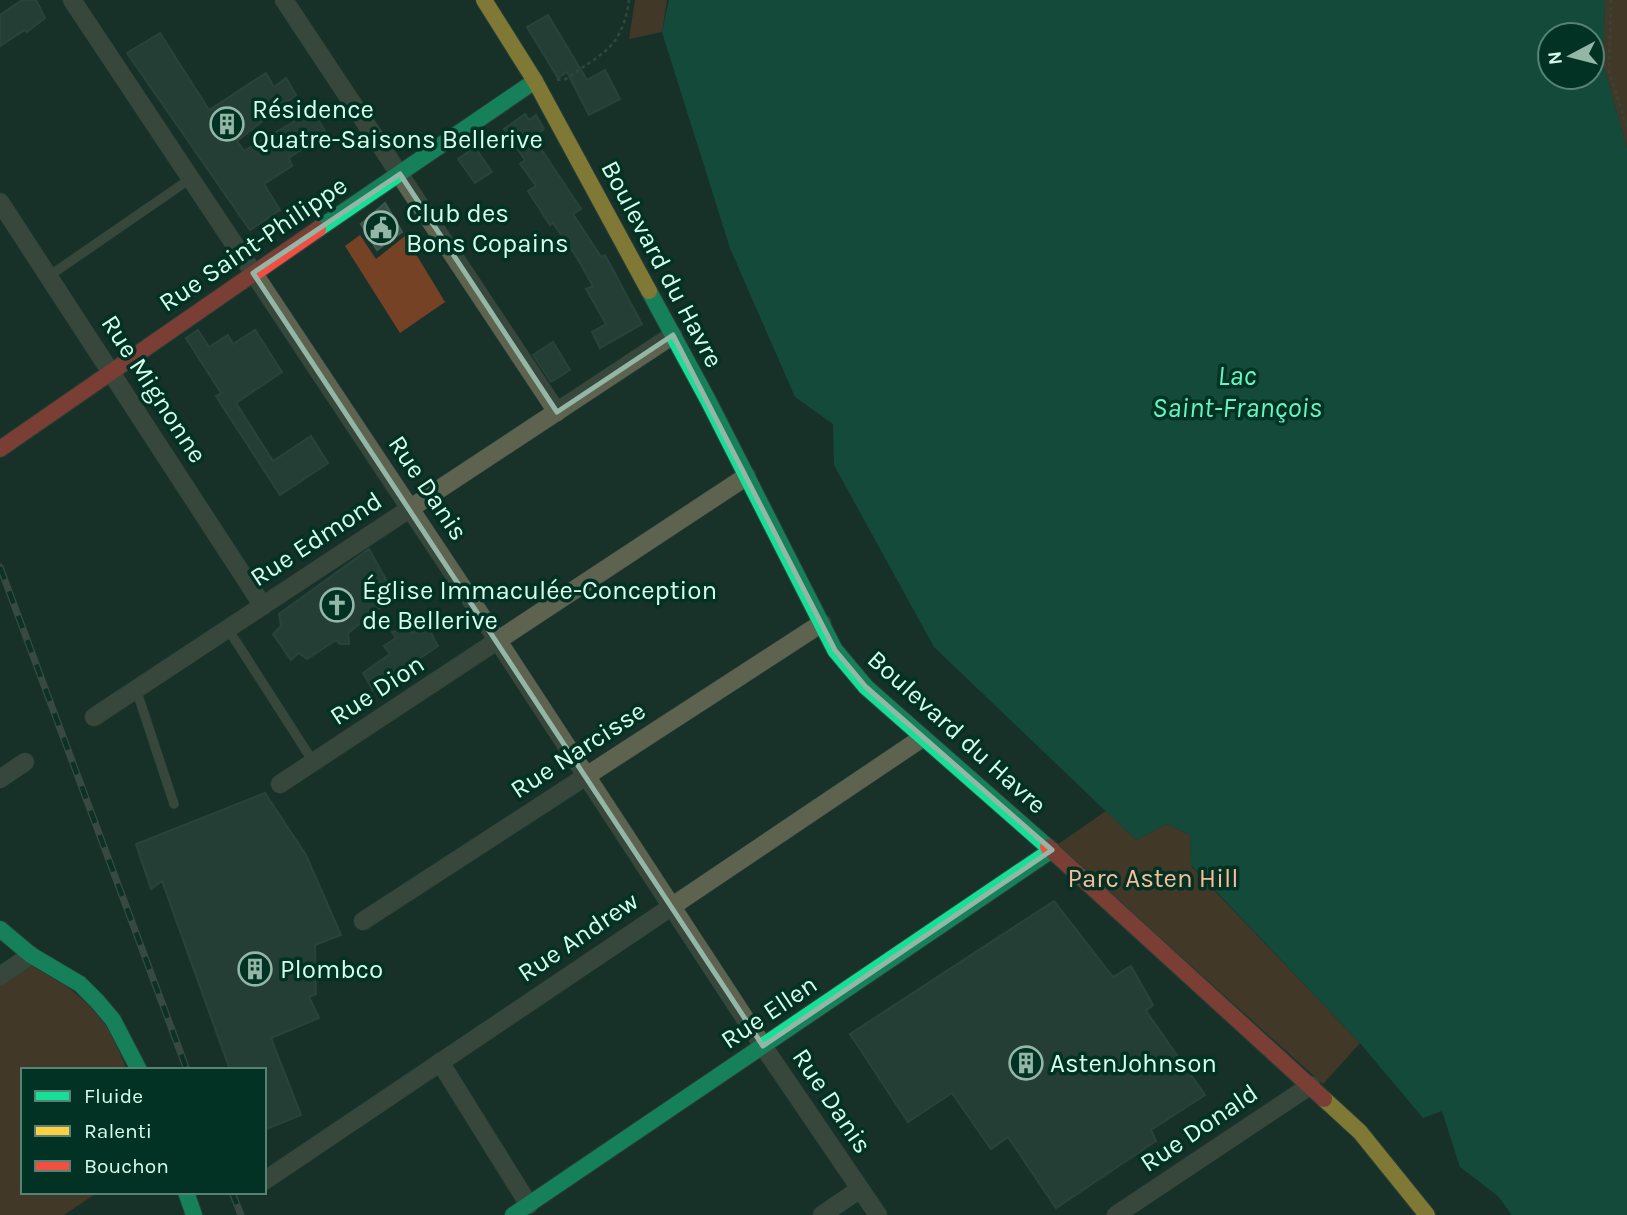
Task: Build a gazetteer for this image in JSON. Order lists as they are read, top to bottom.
{
  "streets": {
    "street": [
      "Rue Saint-Philippe",
      "Boulevard du Havre",
      "Rue Mignonne",
      "Rue Danis",
      "Rue Edmond",
      "Rue Dion",
      "Rue Narcisse",
      "Rue Andrew",
      "Rue Ellen",
      "Rue Donald"
    ]
  },
  "crossings": [
    ["Rue Saint-Philippe", "Boulevard du Havre"],
    ["Rue Saint-Philippe", "Rue Mignonne"],
    ["Rue Saint-Philippe", "Rue Danis"],
    ["Boulevard du Havre", "Rue Edmond"],
    ["Boulevard du Havre", "Rue Dion"],
    ["Boulevard du Havre", "Rue Narcisse"],
    ["Boulevard du Havre", "Rue Andrew"],
    ["Boulevard du Havre", "Rue Ellen"],
    ["Boulevard du Havre", "Rue Donald"],
    ["Rue Mignonne", "Rue Edmond"],
    ["Rue Danis", "Rue Edmond"],
    ["Rue Danis", "Rue Dion"],
    ["Rue Danis", "Rue Narcisse"],
    ["Rue Danis", "Rue Andrew"],
    ["Rue Danis", "Rue Ellen"]
  ],
  "water": ["Lac Saint-François"],
  "parks": ["Parc Asten Hill"],
  "places": {
    "building": ["Résidence Quatre-Saisons Bellerive", "Plombco", "AstenJohnson"],
    "public building": ["Club des Bons Copains"],
    "church": ["Église Immaculée-Conception de Bellerive"]
  },
  "legend": ["Fluide", "Ralenti", "Bouchon"],
  "north": "left"
}
